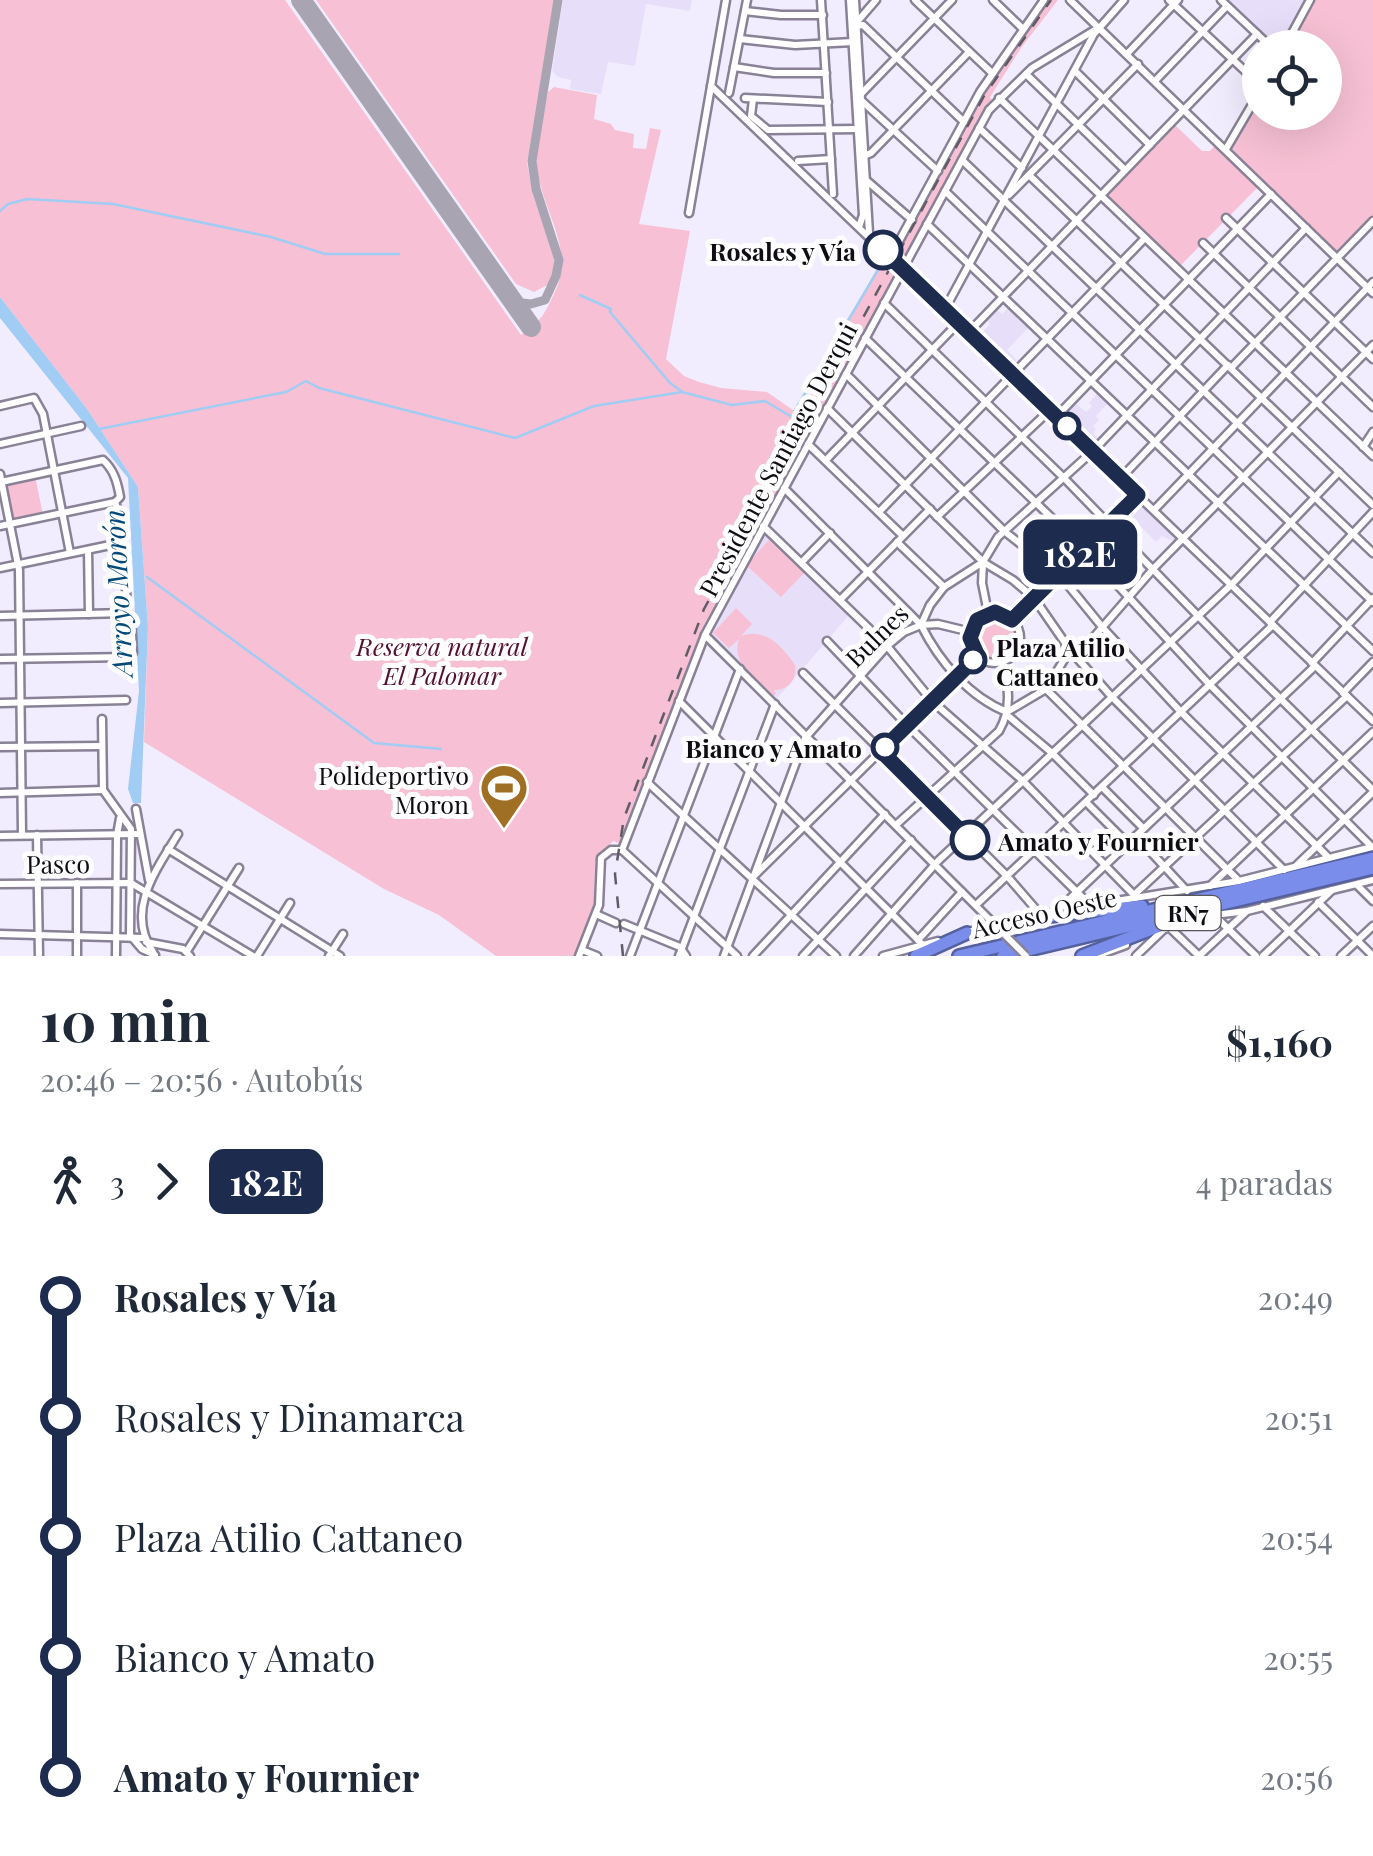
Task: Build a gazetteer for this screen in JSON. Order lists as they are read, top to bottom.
{
  "streets": {
    "highway": ["Acceso Oeste", "RN7"],
    "street": ["Presidente Santiago Derqui", "Bulnes", "Pasco"]
  },
  "water": ["Arroyo Morón"],
  "parks": ["Reserva natural El Palomar"],
  "places": {
    "other": [
      "Rosales y Vía",
      "Plaza Atilio Cattaneo",
      "Bianco y Amato",
      "Amato y Fournier"
    ],
    "sports": ["Polideportivo Moron"]
  },
  "lines": ["bus line 182E"],
  "page": {
    "on_map": "182E",
    "heading": ["10 min", "20:46 – 20:56 · Autobús", "$1,160"],
    "legs": ["3", "182E", "4 paradas"],
    "list": [
      {
        "name": "Rosales y Vía",
        "value": "20:49"
      },
      {
        "name": "Rosales y Dinamarca",
        "value": "20:51"
      },
      {
        "name": "Plaza Atilio Cattaneo",
        "value": "20:54"
      },
      {
        "name": "Bianco y Amato",
        "value": "20:55"
      },
      {
        "name": "Amato y Fournier",
        "value": "20:56"
      }
    ]
  }
}
